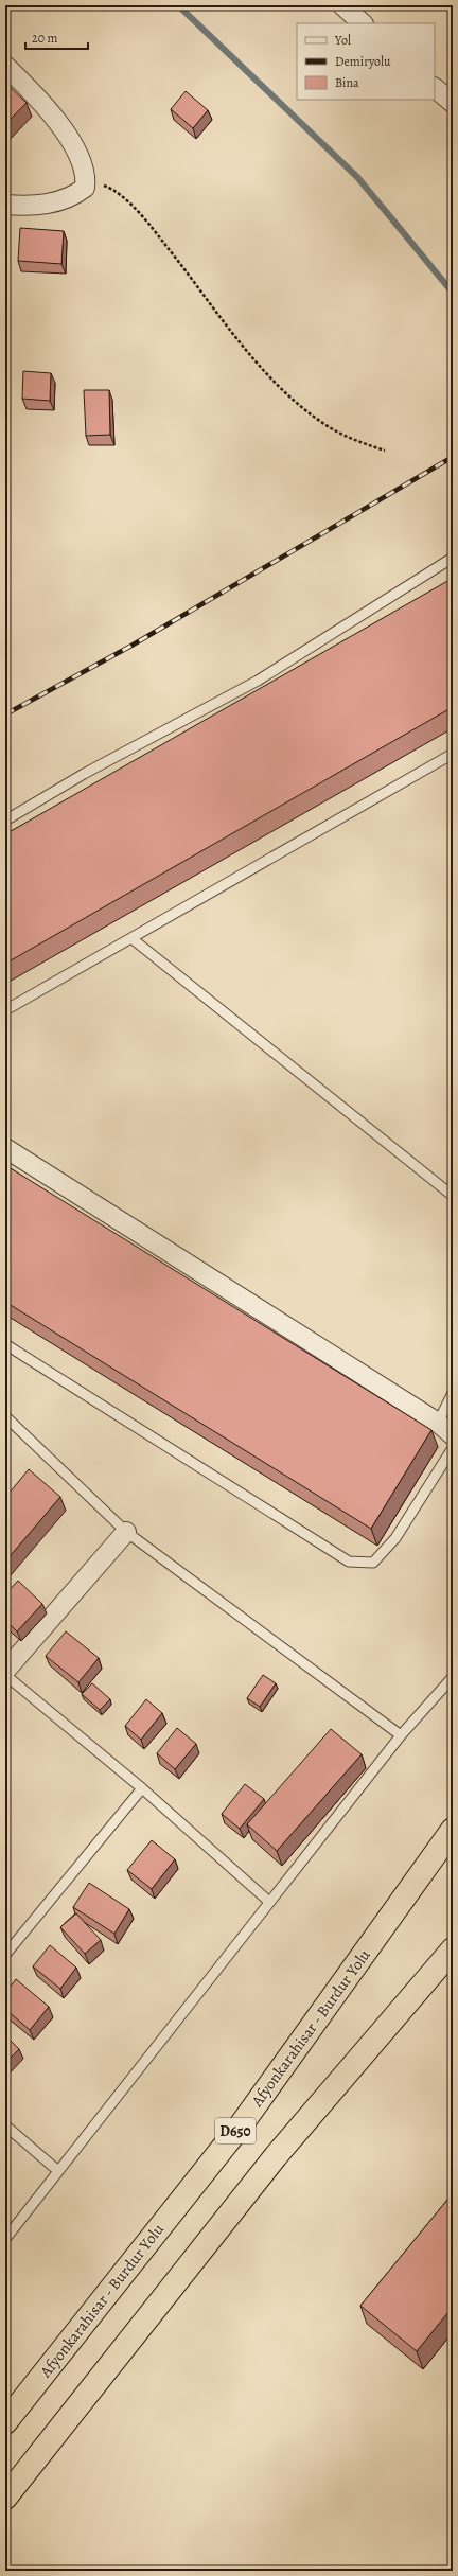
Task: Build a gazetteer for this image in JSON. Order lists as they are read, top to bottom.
{
  "streets": {
    "highway": ["Afyonkarahisar - Burdur Yolu", "D650"]
  },
  "legend": ["Yol", "Demiryolu", "Bina"],
  "scale_bar": "20 m"
}
